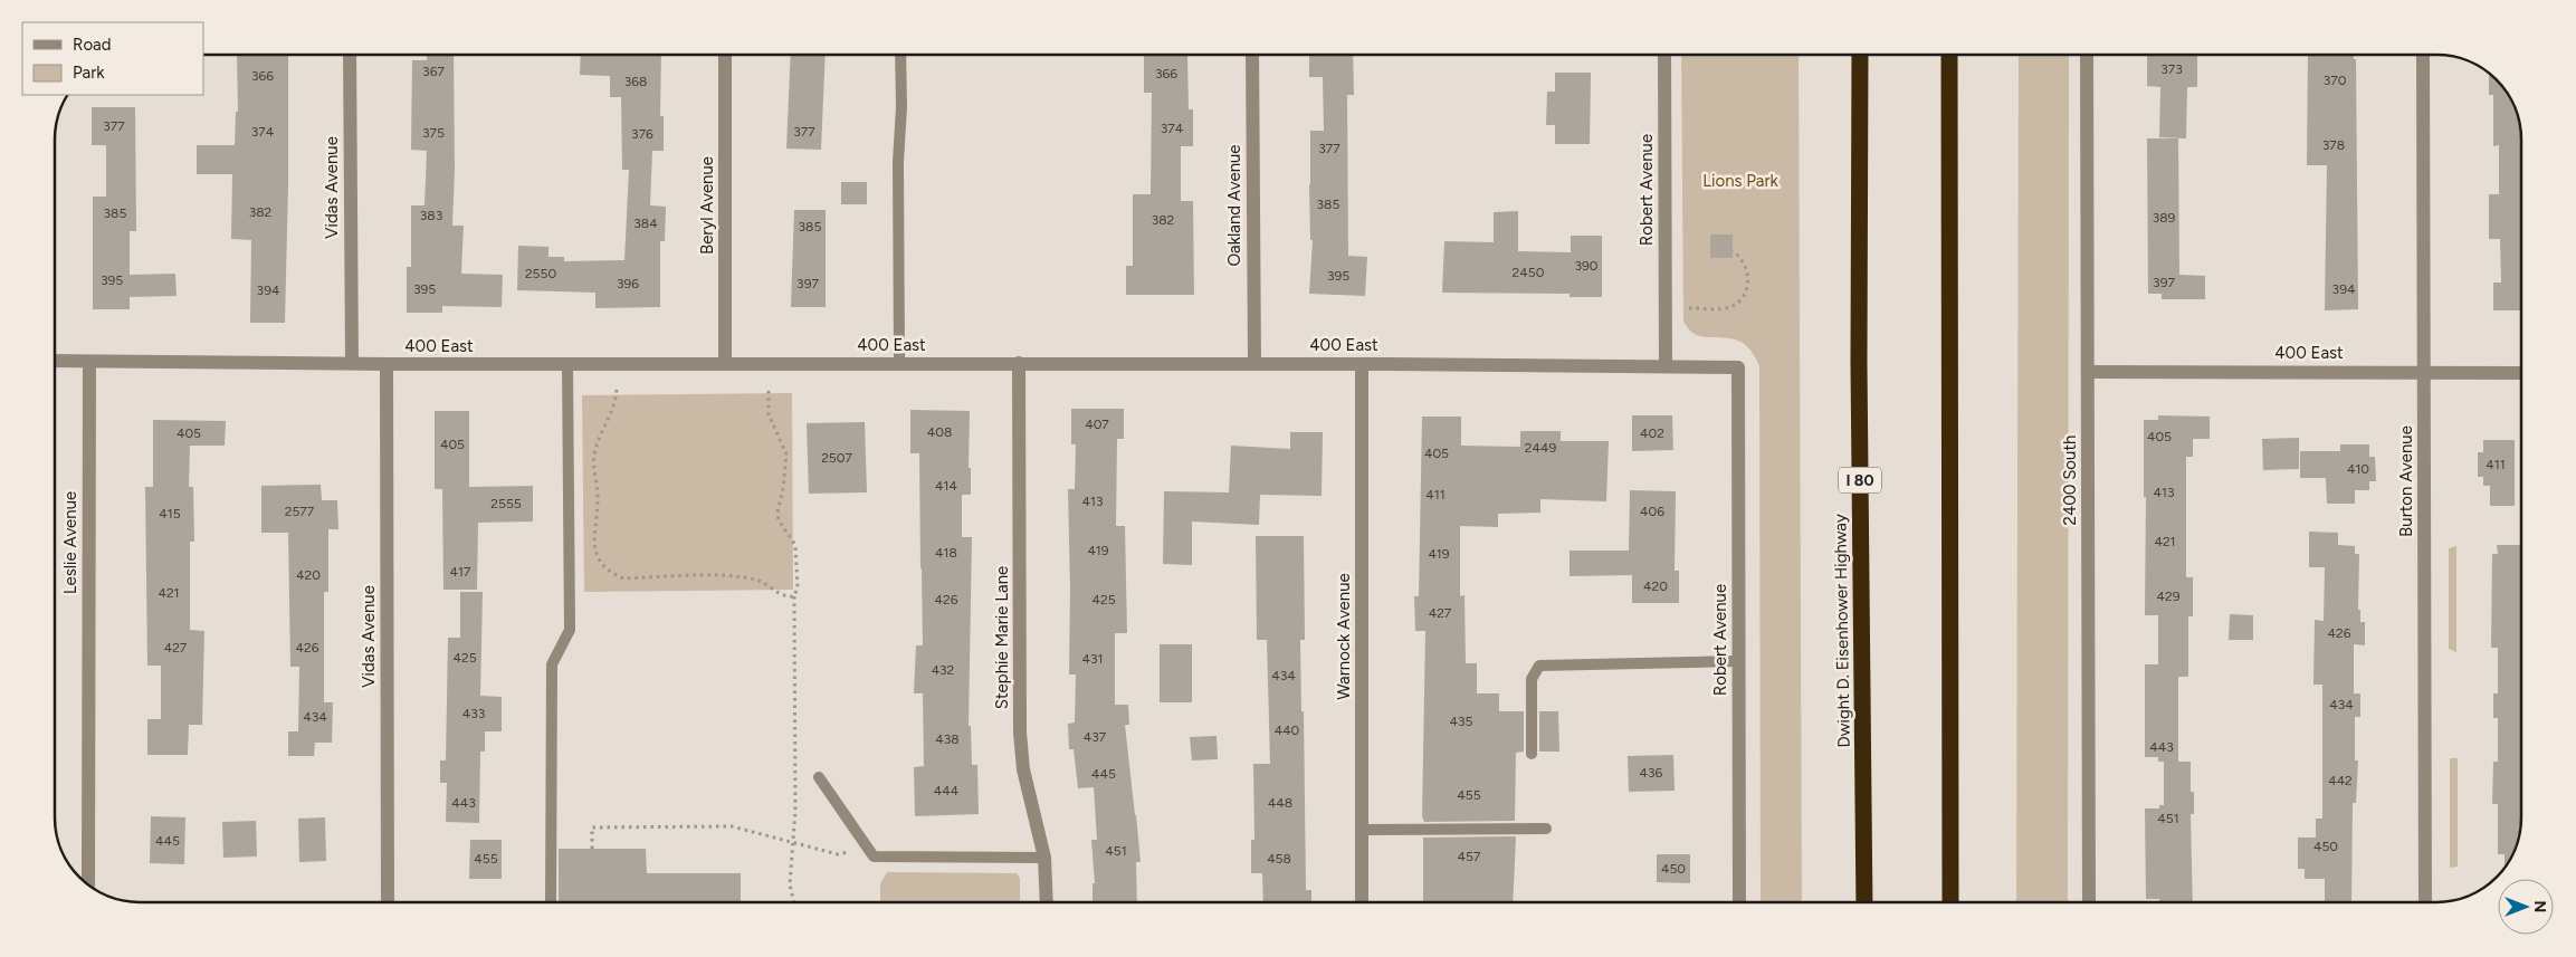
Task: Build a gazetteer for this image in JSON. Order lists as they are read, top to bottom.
{
  "streets": {
    "highway": ["I 80", "Dwight D. Eisenhower Highway"],
    "street": [
      "Vidas Avenue",
      "Robert Avenue",
      "Beryl Avenue",
      "Oakland Avenue",
      "400 East",
      "2400 South",
      "Burton Avenue",
      "Leslie Avenue",
      "Warnock Avenue",
      "Stephie Marie Lane"
    ]
  },
  "crossings": [
    ["Vidas Avenue", "400 East"],
    ["Robert Avenue", "400 East"],
    ["Beryl Avenue", "400 East"],
    ["Oakland Avenue", "400 East"],
    ["400 East", "2400 South"],
    ["400 East", "Burton Avenue"],
    ["400 East", "Leslie Avenue"],
    ["400 East", "Warnock Avenue"],
    ["400 East", "Stephie Marie Lane"]
  ],
  "parks": ["Lions Park"],
  "house_numbers": [
    "373",
    "367",
    "366",
    "366",
    "370",
    "368",
    "377",
    "374",
    "374",
    "377",
    "375",
    "376",
    "378",
    "377",
    "385",
    "382",
    "385",
    "383",
    "389",
    "382",
    "384",
    "385",
    "390",
    "2450",
    "2550",
    "395",
    "395",
    "397",
    "396",
    "397",
    "395",
    "394",
    "394",
    "407",
    "408",
    "405",
    "402",
    "405",
    "405",
    "2449",
    "405",
    "2507",
    "411",
    "410",
    "414",
    "413",
    "411",
    "413",
    "2555",
    "2577",
    "406",
    "415",
    "421",
    "419",
    "418",
    "419",
    "417",
    "420",
    "420",
    "421",
    "429",
    "426",
    "425",
    "427",
    "426",
    "427",
    "426",
    "425",
    "431",
    "432",
    "434",
    "434",
    "433",
    "434",
    "435",
    "440",
    "437",
    "438",
    "443",
    "436",
    "445",
    "442",
    "444",
    "455",
    "443",
    "448",
    "451",
    "445",
    "450",
    "451",
    "457",
    "455",
    "458",
    "450"
  ],
  "legend": ["Road", "Park"],
  "north": "right"
}
